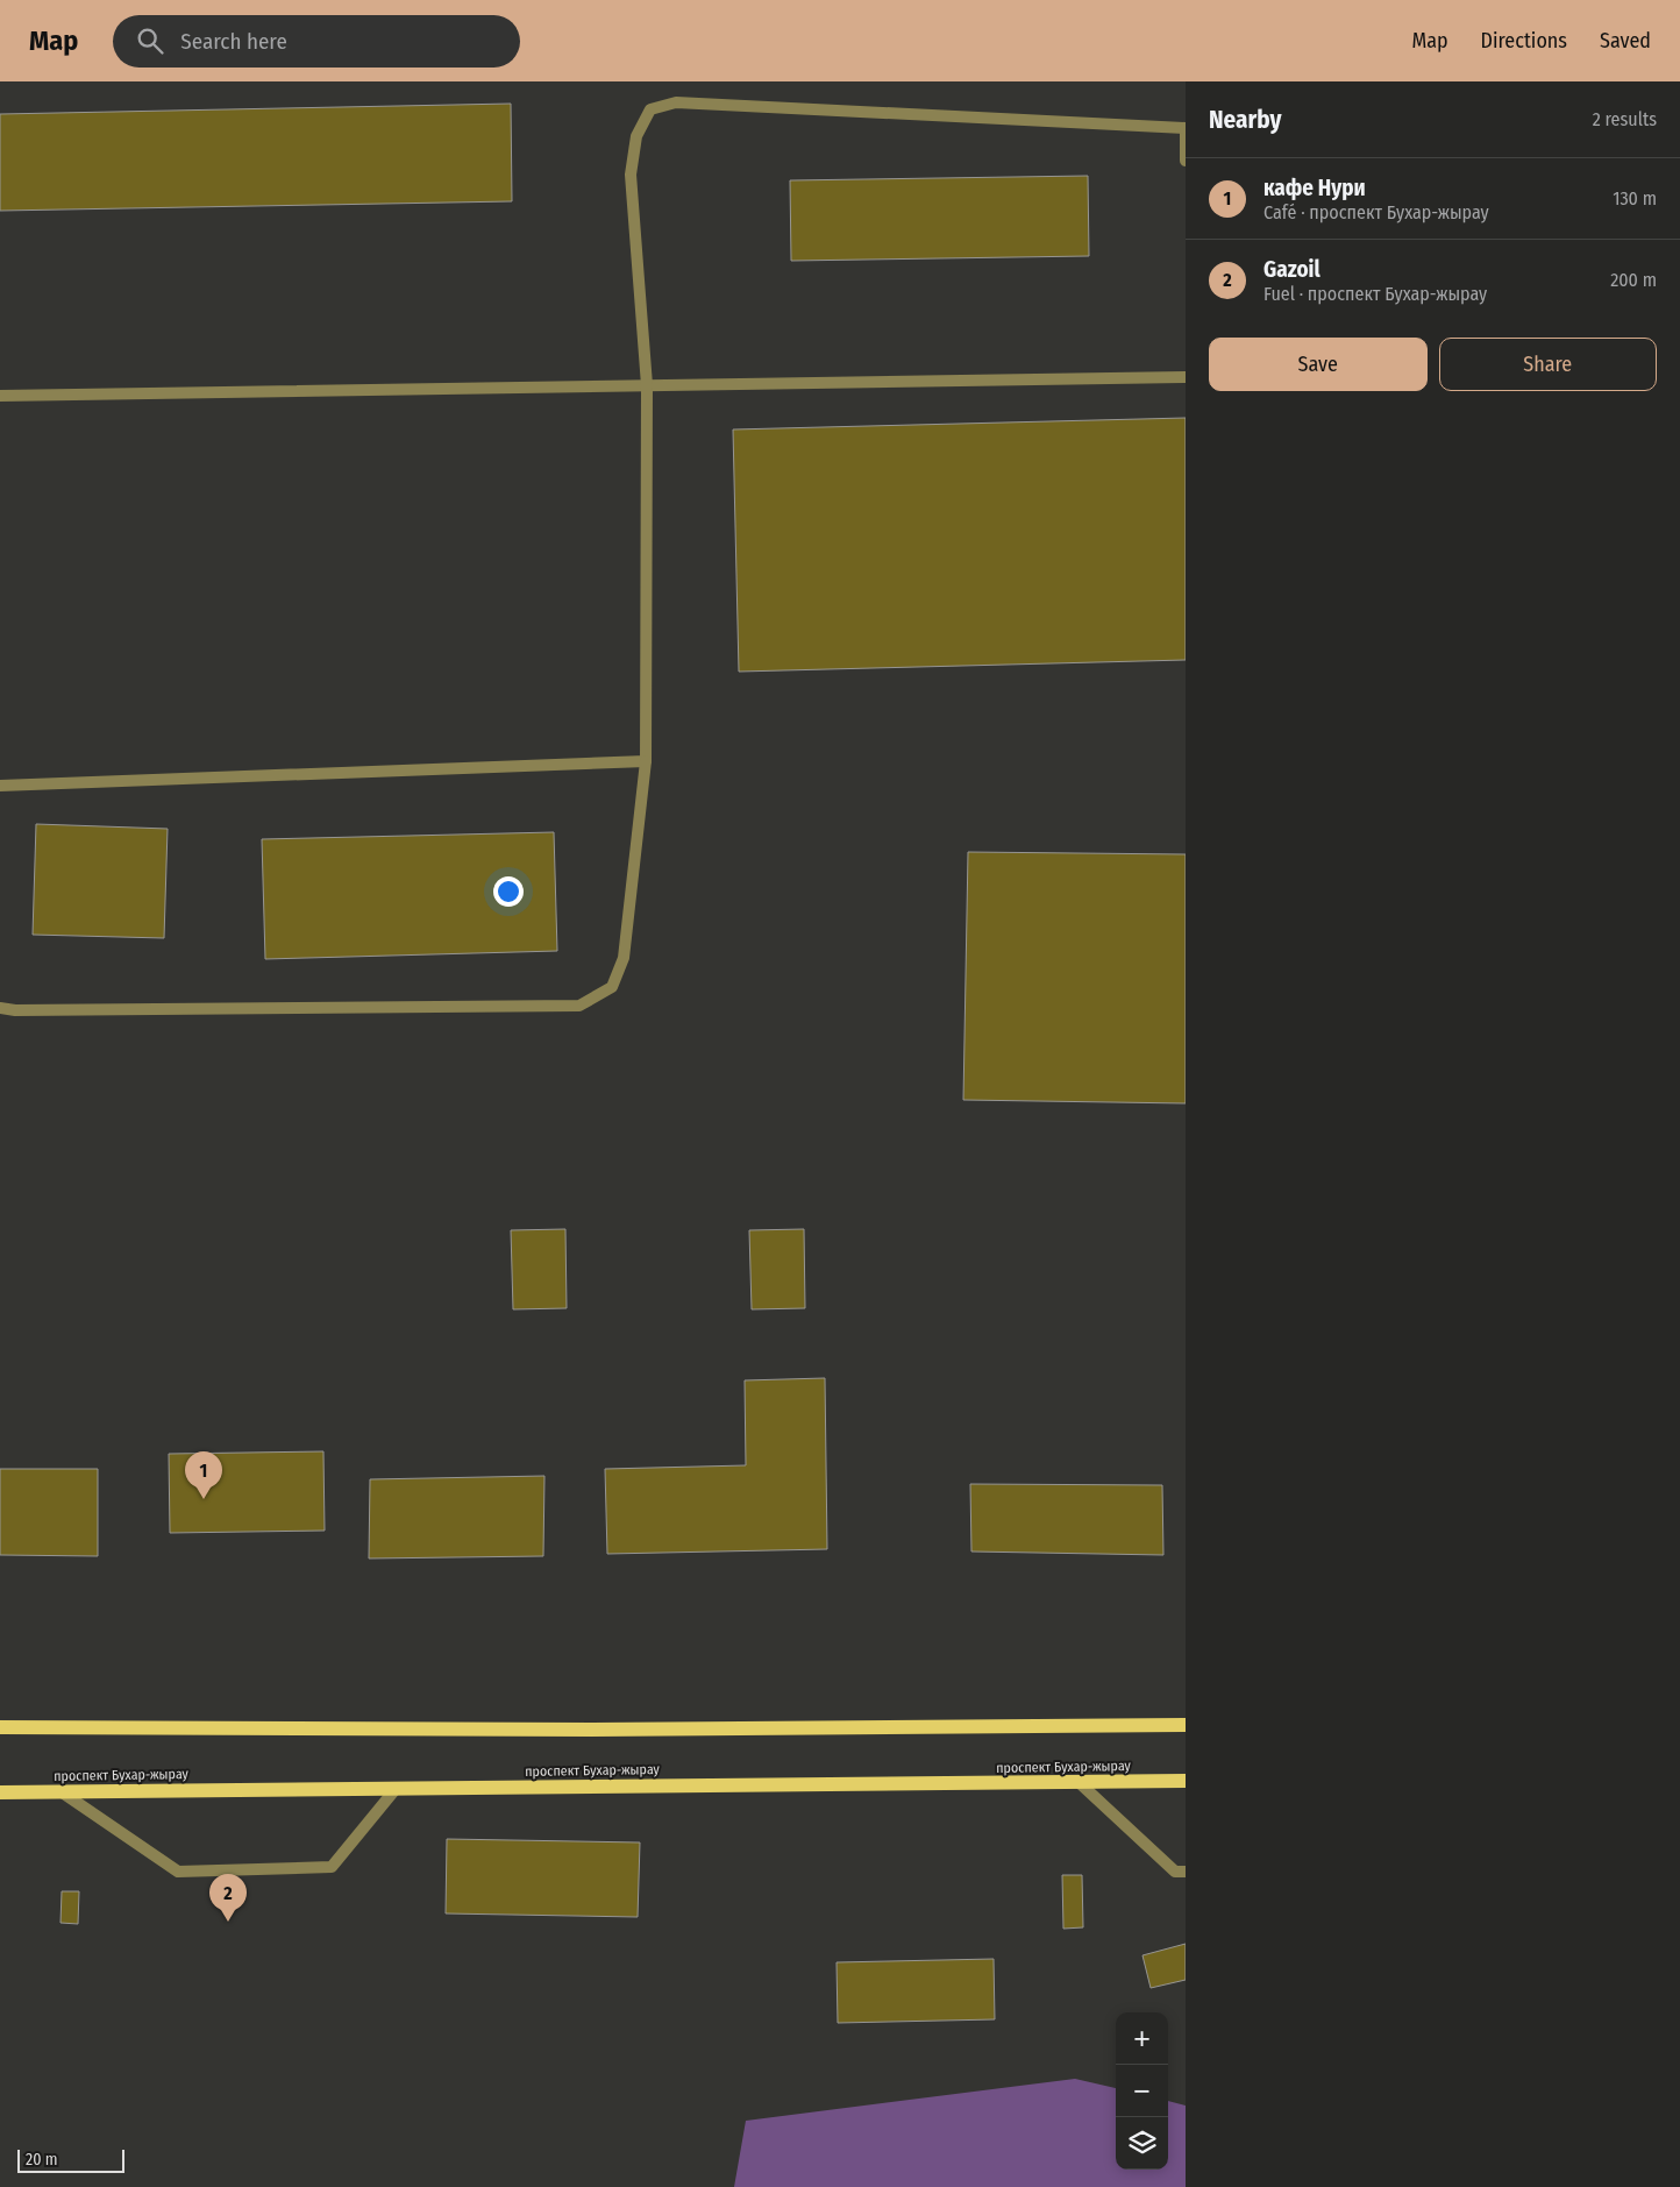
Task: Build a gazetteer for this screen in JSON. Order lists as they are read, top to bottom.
{
  "streets": {
    "main road": ["проспект Бухар-жырау"]
  },
  "scale_bar": "20 m",
  "page": {
    "header": "Map",
    "search": "Search here",
    "nav": ["Map", "Directions", "Saved"],
    "heading": ["Nearby", "2 results"],
    "list": [
      {
        "mark": "1",
        "name": "кафе Нури",
        "note": "Café · проспект Бухар-жырау",
        "value": "130 m"
      },
      {
        "mark": "2",
        "name": "Gazoil",
        "note": "Fuel · проспект Бухар-жырау",
        "value": "200 m"
      }
    ],
    "buttons": ["Save", "Share"],
    "pins": ["1", "2"],
    "map_buttons": ["+", "−"],
    "scale": "20 m"
  }
}
